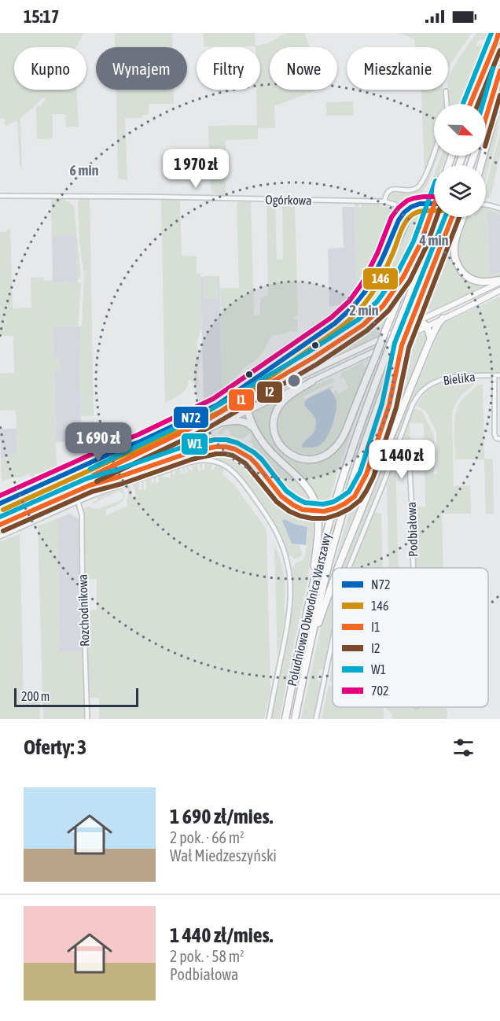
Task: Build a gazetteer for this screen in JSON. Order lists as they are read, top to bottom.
{
  "streets": {
    "highway": ["Południowa Obwodnica Warszawy"],
    "street": [
      "Ogórkowa",
      "Bielika",
      "Podbiałowa",
      "Rozchodnikowa"
    ]
  },
  "crossings": [
    ["Bielika", "Podbiałowa"]
  ],
  "lines": [
    "transit line I1",
    "transit line W1",
    "transit line I2",
    "transit line 702",
    "transit line N72",
    "transit line 146"
  ],
  "legend": [
    "N72",
    "146",
    "I1",
    "I2",
    "W1",
    "702"
  ],
  "scale_bar": "200 m",
  "north": "bottom right",
  "page": {
    "status": "15:17",
    "chip": [
      "Kupno",
      "Wynajem",
      "Filtry",
      "Nowe",
      "Mieszkanie"
    ],
    "price": ["1 970 zł", "1 690 zł", "1 440 zł"],
    "scale": "200 m",
    "heading": "Oferty: 3",
    "list": [
      {
        "name": "1 690 zł/mies.",
        "note": "2 pok. · 66 m² · Wał Miedzeszyński"
      },
      {
        "name": "1 440 zł/mies.",
        "note": "2 pok. · 58 m² · Podbiałowa"
      }
    ]
  },
  "rings": ["6 min", "4 min", "2 min"]
}
